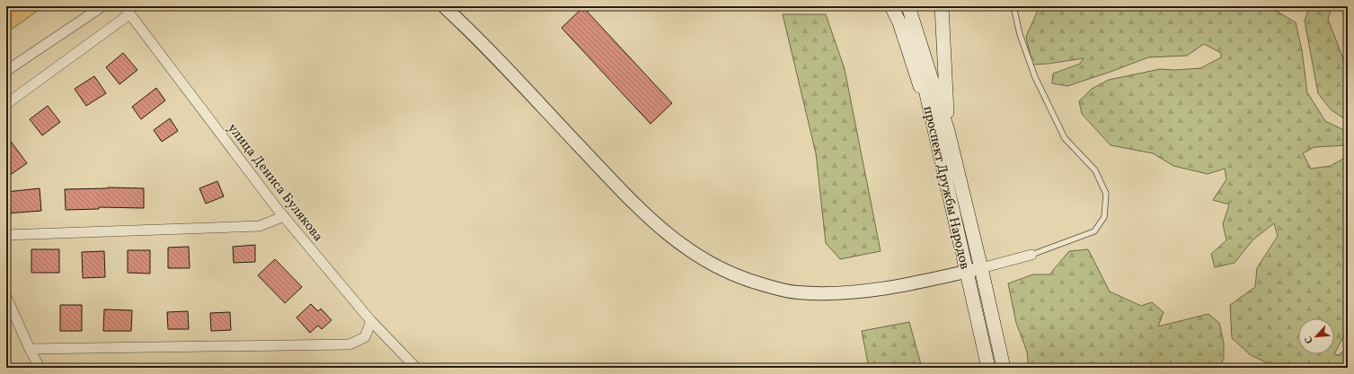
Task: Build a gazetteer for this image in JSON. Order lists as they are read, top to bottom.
{
  "streets": {
    "main road": ["проспект Дружбы Народов"],
    "street": ["улица Дениса Булякова"]
  },
  "north": "bottom left"
}
